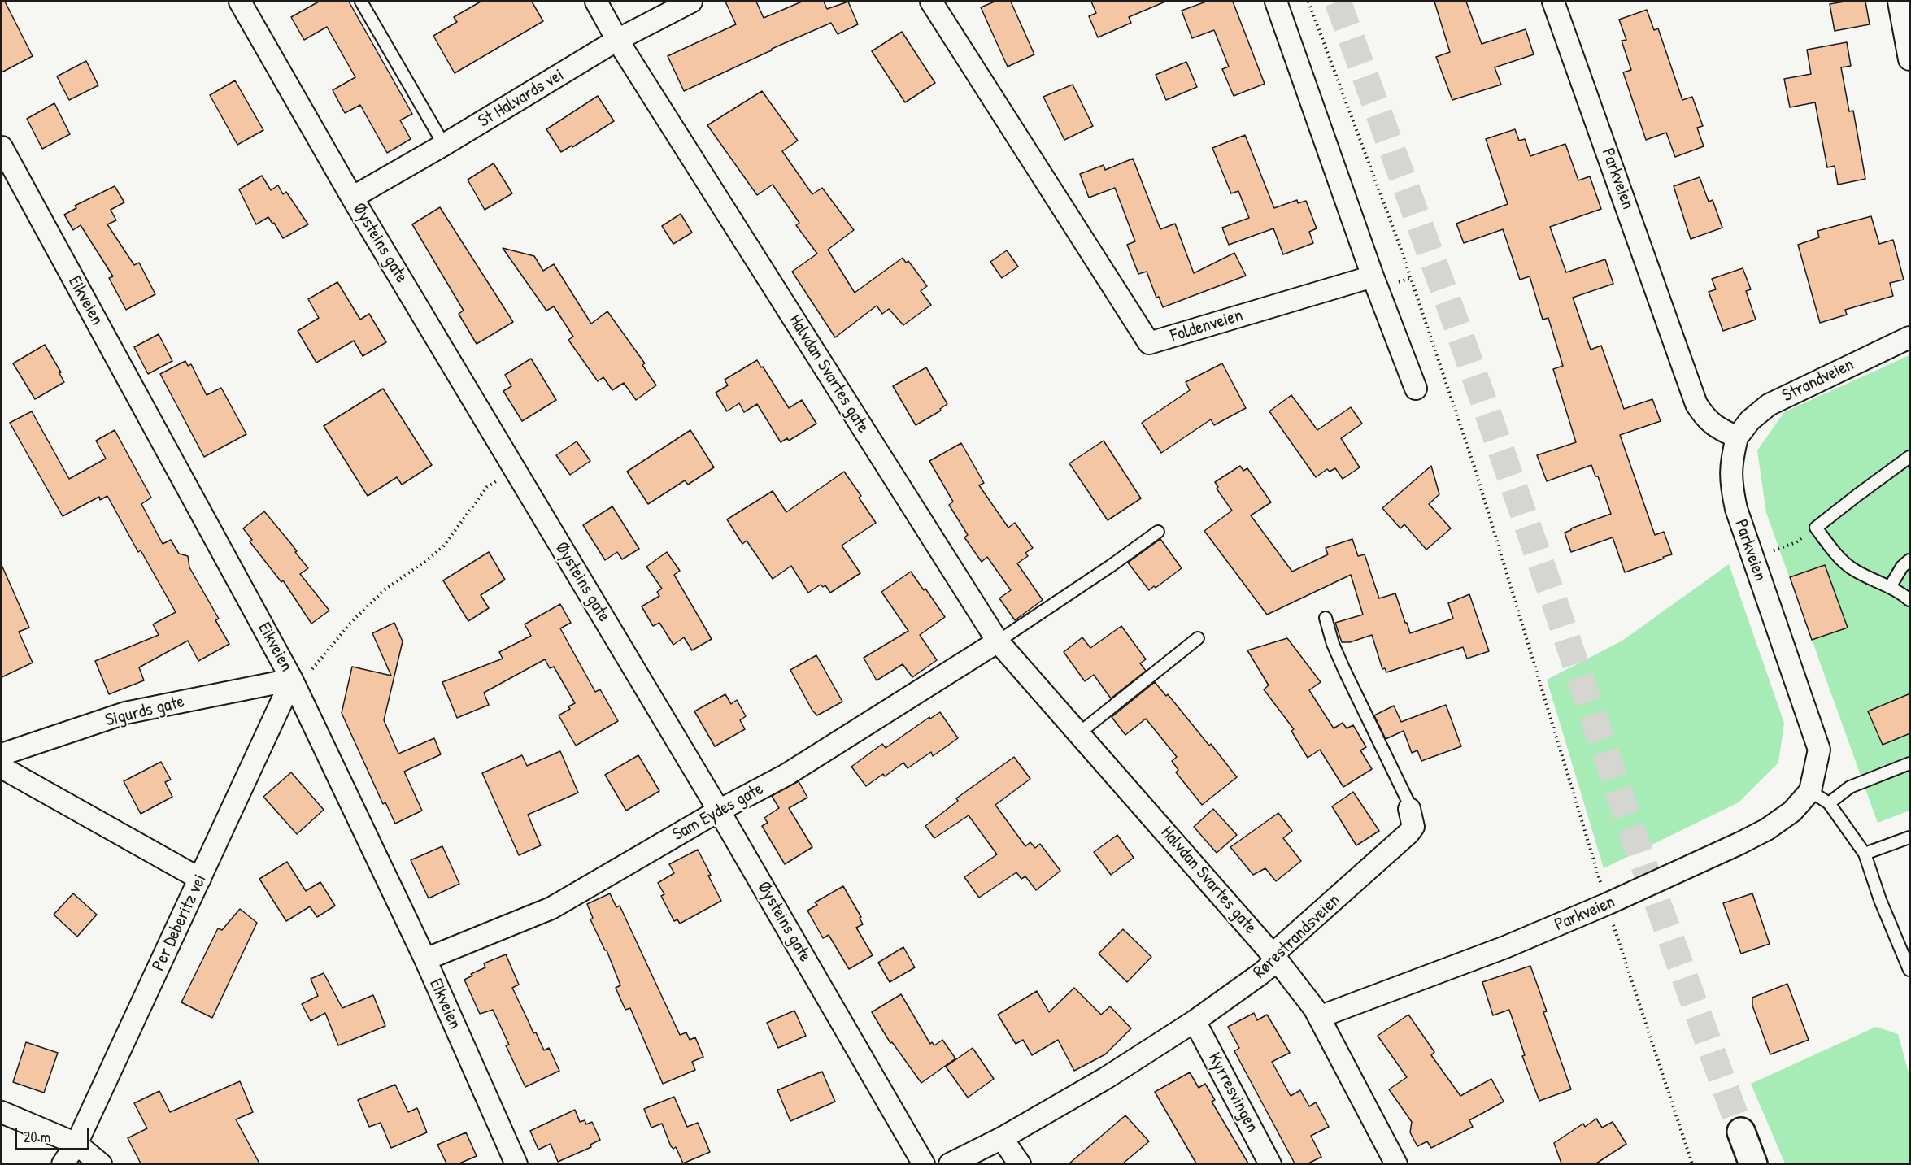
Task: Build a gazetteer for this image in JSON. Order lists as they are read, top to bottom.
{
  "streets": {
    "street": [
      "St Halvards vei",
      "Parkveien",
      "Øysteins gate",
      "Eikveien",
      "Foldenveien",
      "Halvdan Svartes gate",
      "Strandveien",
      "Sigurds gate",
      "Sam Eydes gate",
      "Per Deberitz vei",
      "Rørestrandsveien",
      "Kyrresvingen"
    ]
  },
  "crossings": [
    ["St Halvards vei", "Øysteins gate"],
    ["St Halvards vei", "Halvdan Svartes gate"],
    ["Parkveien", "Halvdan Svartes gate"],
    ["Parkveien", "Strandveien"],
    ["Øysteins gate", "Sam Eydes gate"],
    ["Eikveien", "Sigurds gate"],
    ["Eikveien", "Sam Eydes gate"],
    ["Eikveien", "Per Deberitz vei"],
    ["Halvdan Svartes gate", "Sam Eydes gate"],
    ["Halvdan Svartes gate", "Rørestrandsveien"],
    ["Sigurds gate", "Per Deberitz vei"],
    ["Rørestrandsveien", "Kyrresvingen"]
  ],
  "scale_bar": "20 m"
}
